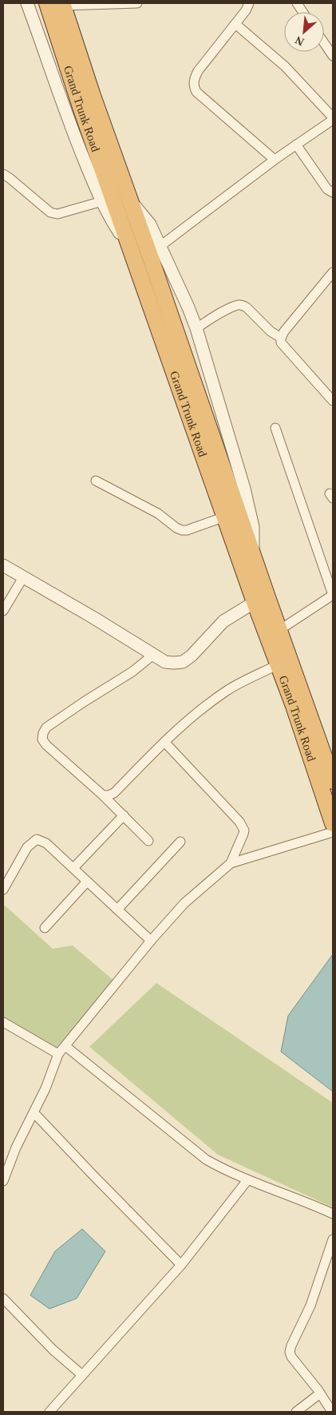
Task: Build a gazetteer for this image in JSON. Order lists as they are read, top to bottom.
{
  "streets": {
    "highway": ["Grand Trunk Road"]
  },
  "north": "bottom left"
}
